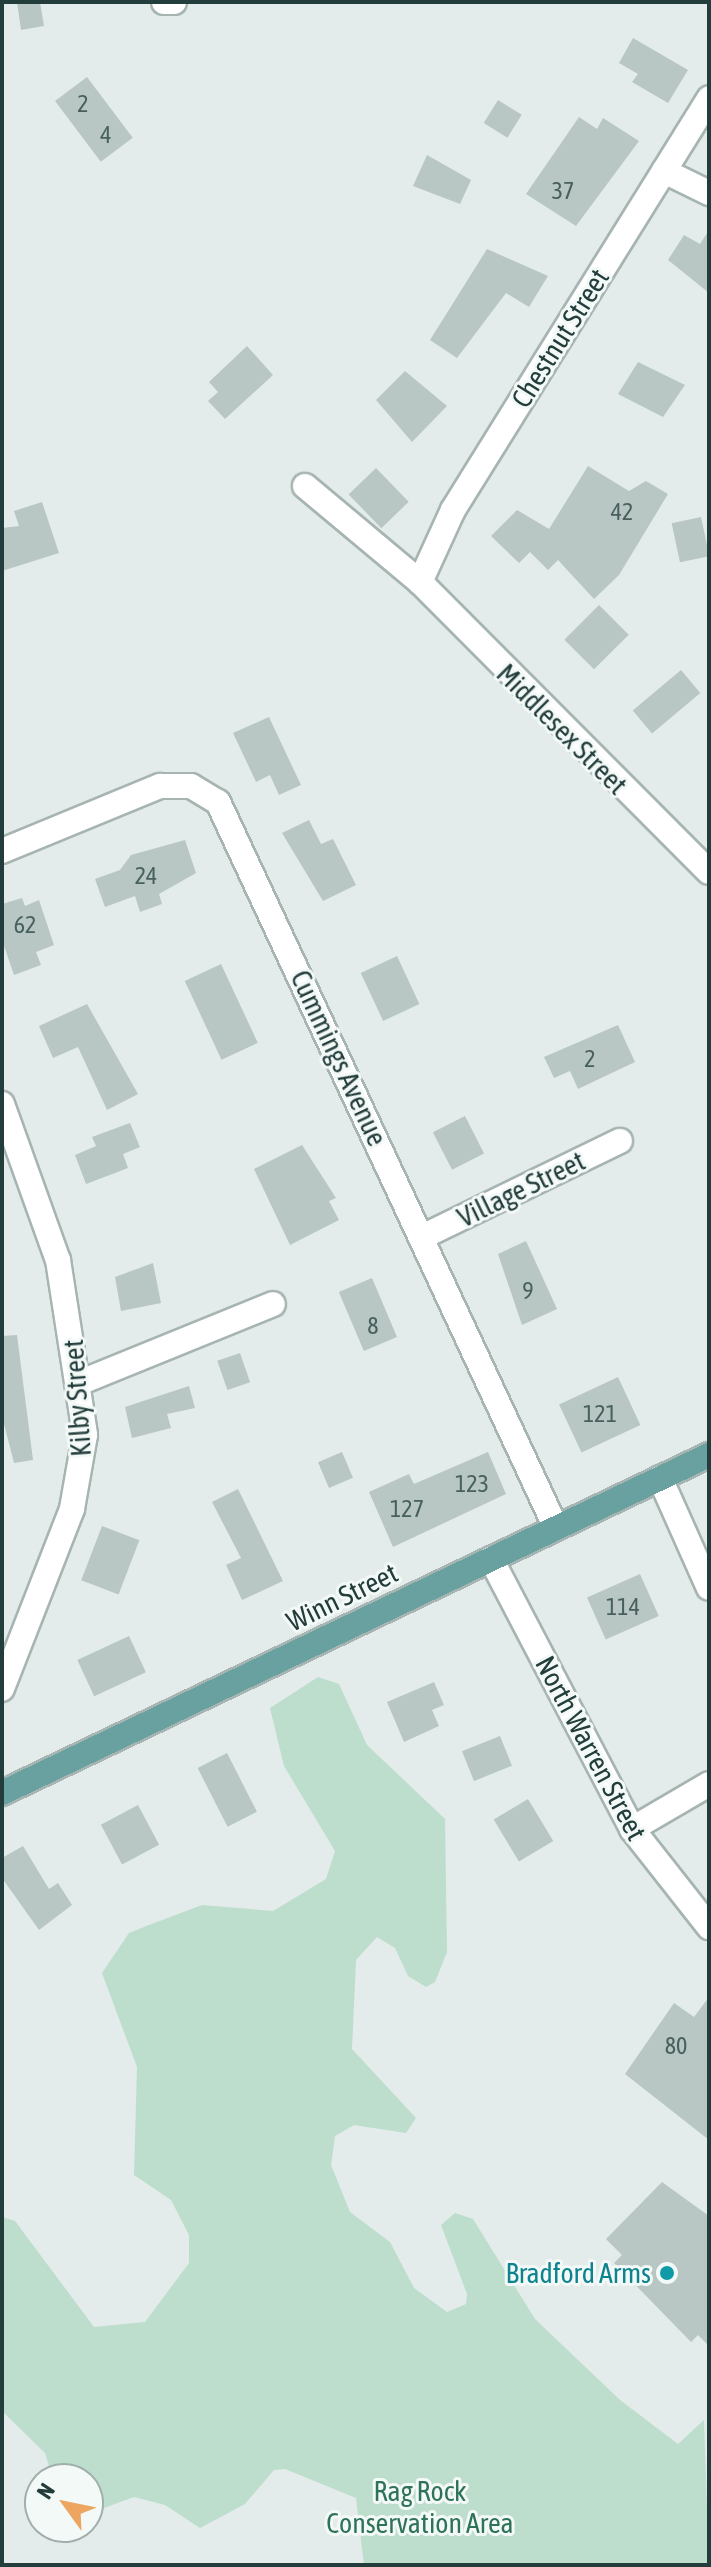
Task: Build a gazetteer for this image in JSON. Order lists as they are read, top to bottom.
{
  "streets": {
    "main road": ["Winn Street"],
    "street": [
      "Chestnut Street",
      "Middlesex Street",
      "Cummings Avenue",
      "Village Street",
      "Kilby Street",
      "North Warren Street"
    ]
  },
  "crossings": [
    ["Chestnut Street", "Middlesex Street"],
    ["Cummings Avenue", "Village Street"],
    ["Cummings Avenue", "Winn Street"],
    ["Winn Street", "North Warren Street"]
  ],
  "parks": ["Rag Rock Conservation Area"],
  "places": ["Bradford Arms"],
  "house_numbers": [
    "2",
    "4",
    "37",
    "42",
    "24",
    "62",
    "2",
    "9",
    "8",
    "121",
    "123",
    "127",
    "114",
    "80"
  ],
  "north": "top left"
}
